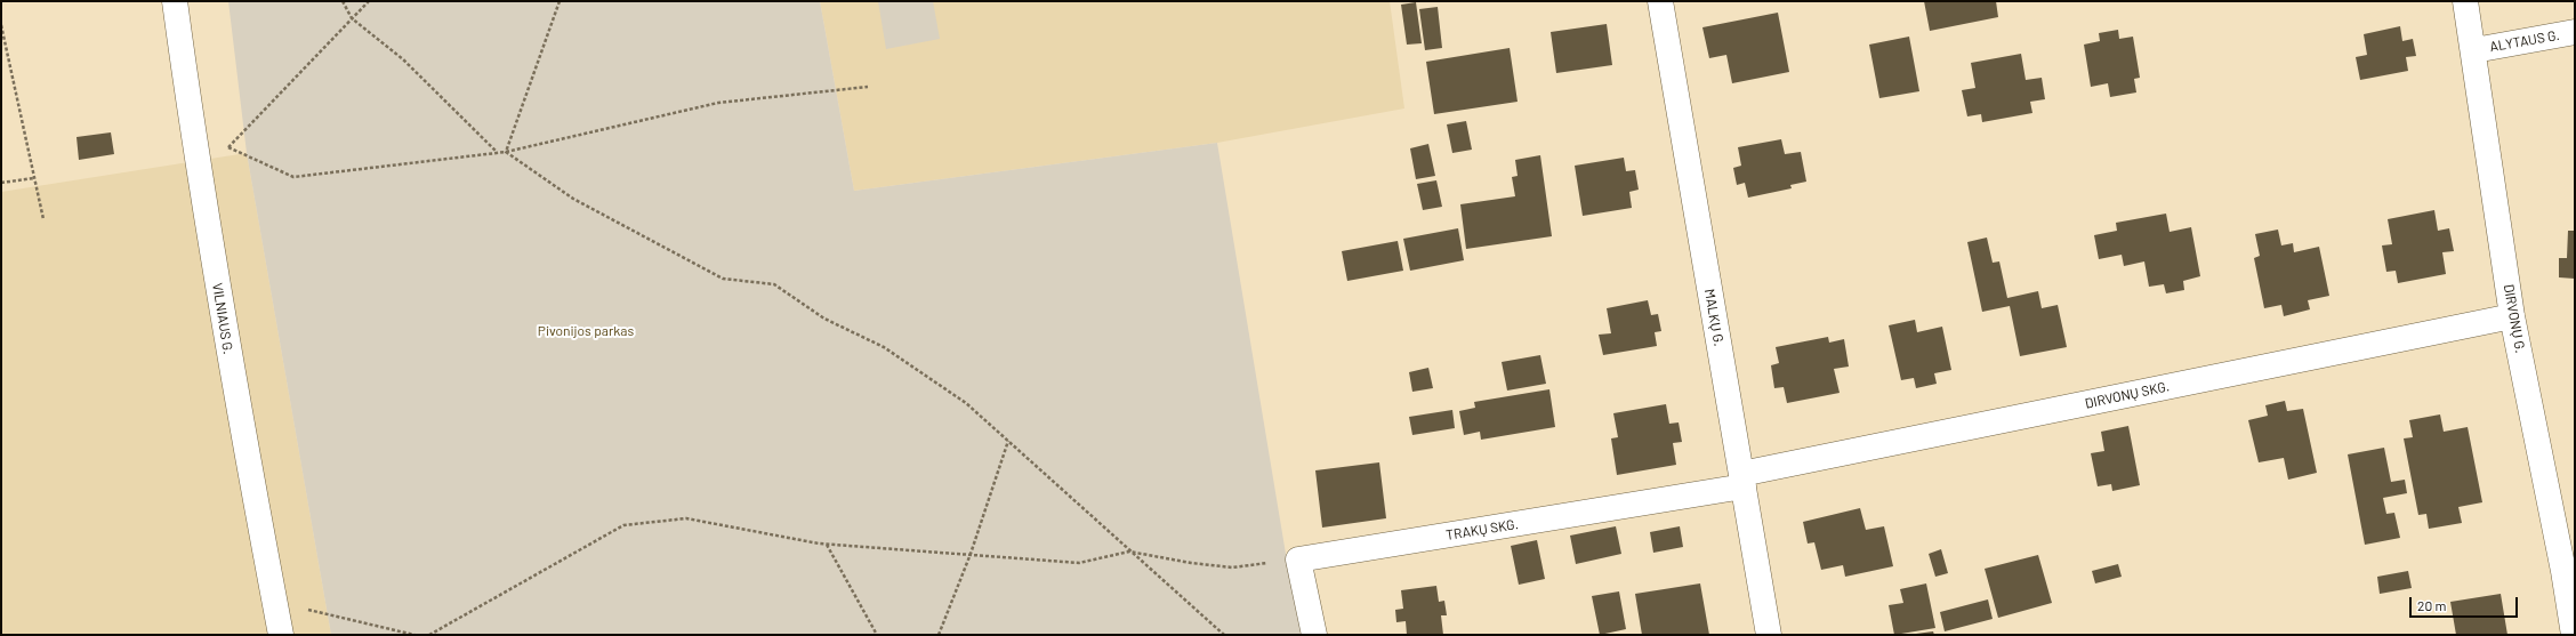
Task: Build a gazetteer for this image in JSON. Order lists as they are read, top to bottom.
{
  "streets": {
    "street": [
      "ALYTAUS G.",
      "MALKŲ G.",
      "VILNIAUS G.",
      "DIRVONŲ G.",
      "DIRVONŲ SKG.",
      "TRAKŲ SKG."
    ]
  },
  "crossings": [
    ["ALYTAUS G.", "DIRVONŲ G."],
    ["MALKŲ G.", "DIRVONŲ SKG."],
    ["MALKŲ G.", "TRAKŲ SKG."],
    ["DIRVONŲ G.", "DIRVONŲ SKG."],
    ["DIRVONŲ SKG.", "TRAKŲ SKG."]
  ],
  "parks": ["Pivonijos parkas"],
  "scale_bar": "20 m"
}
